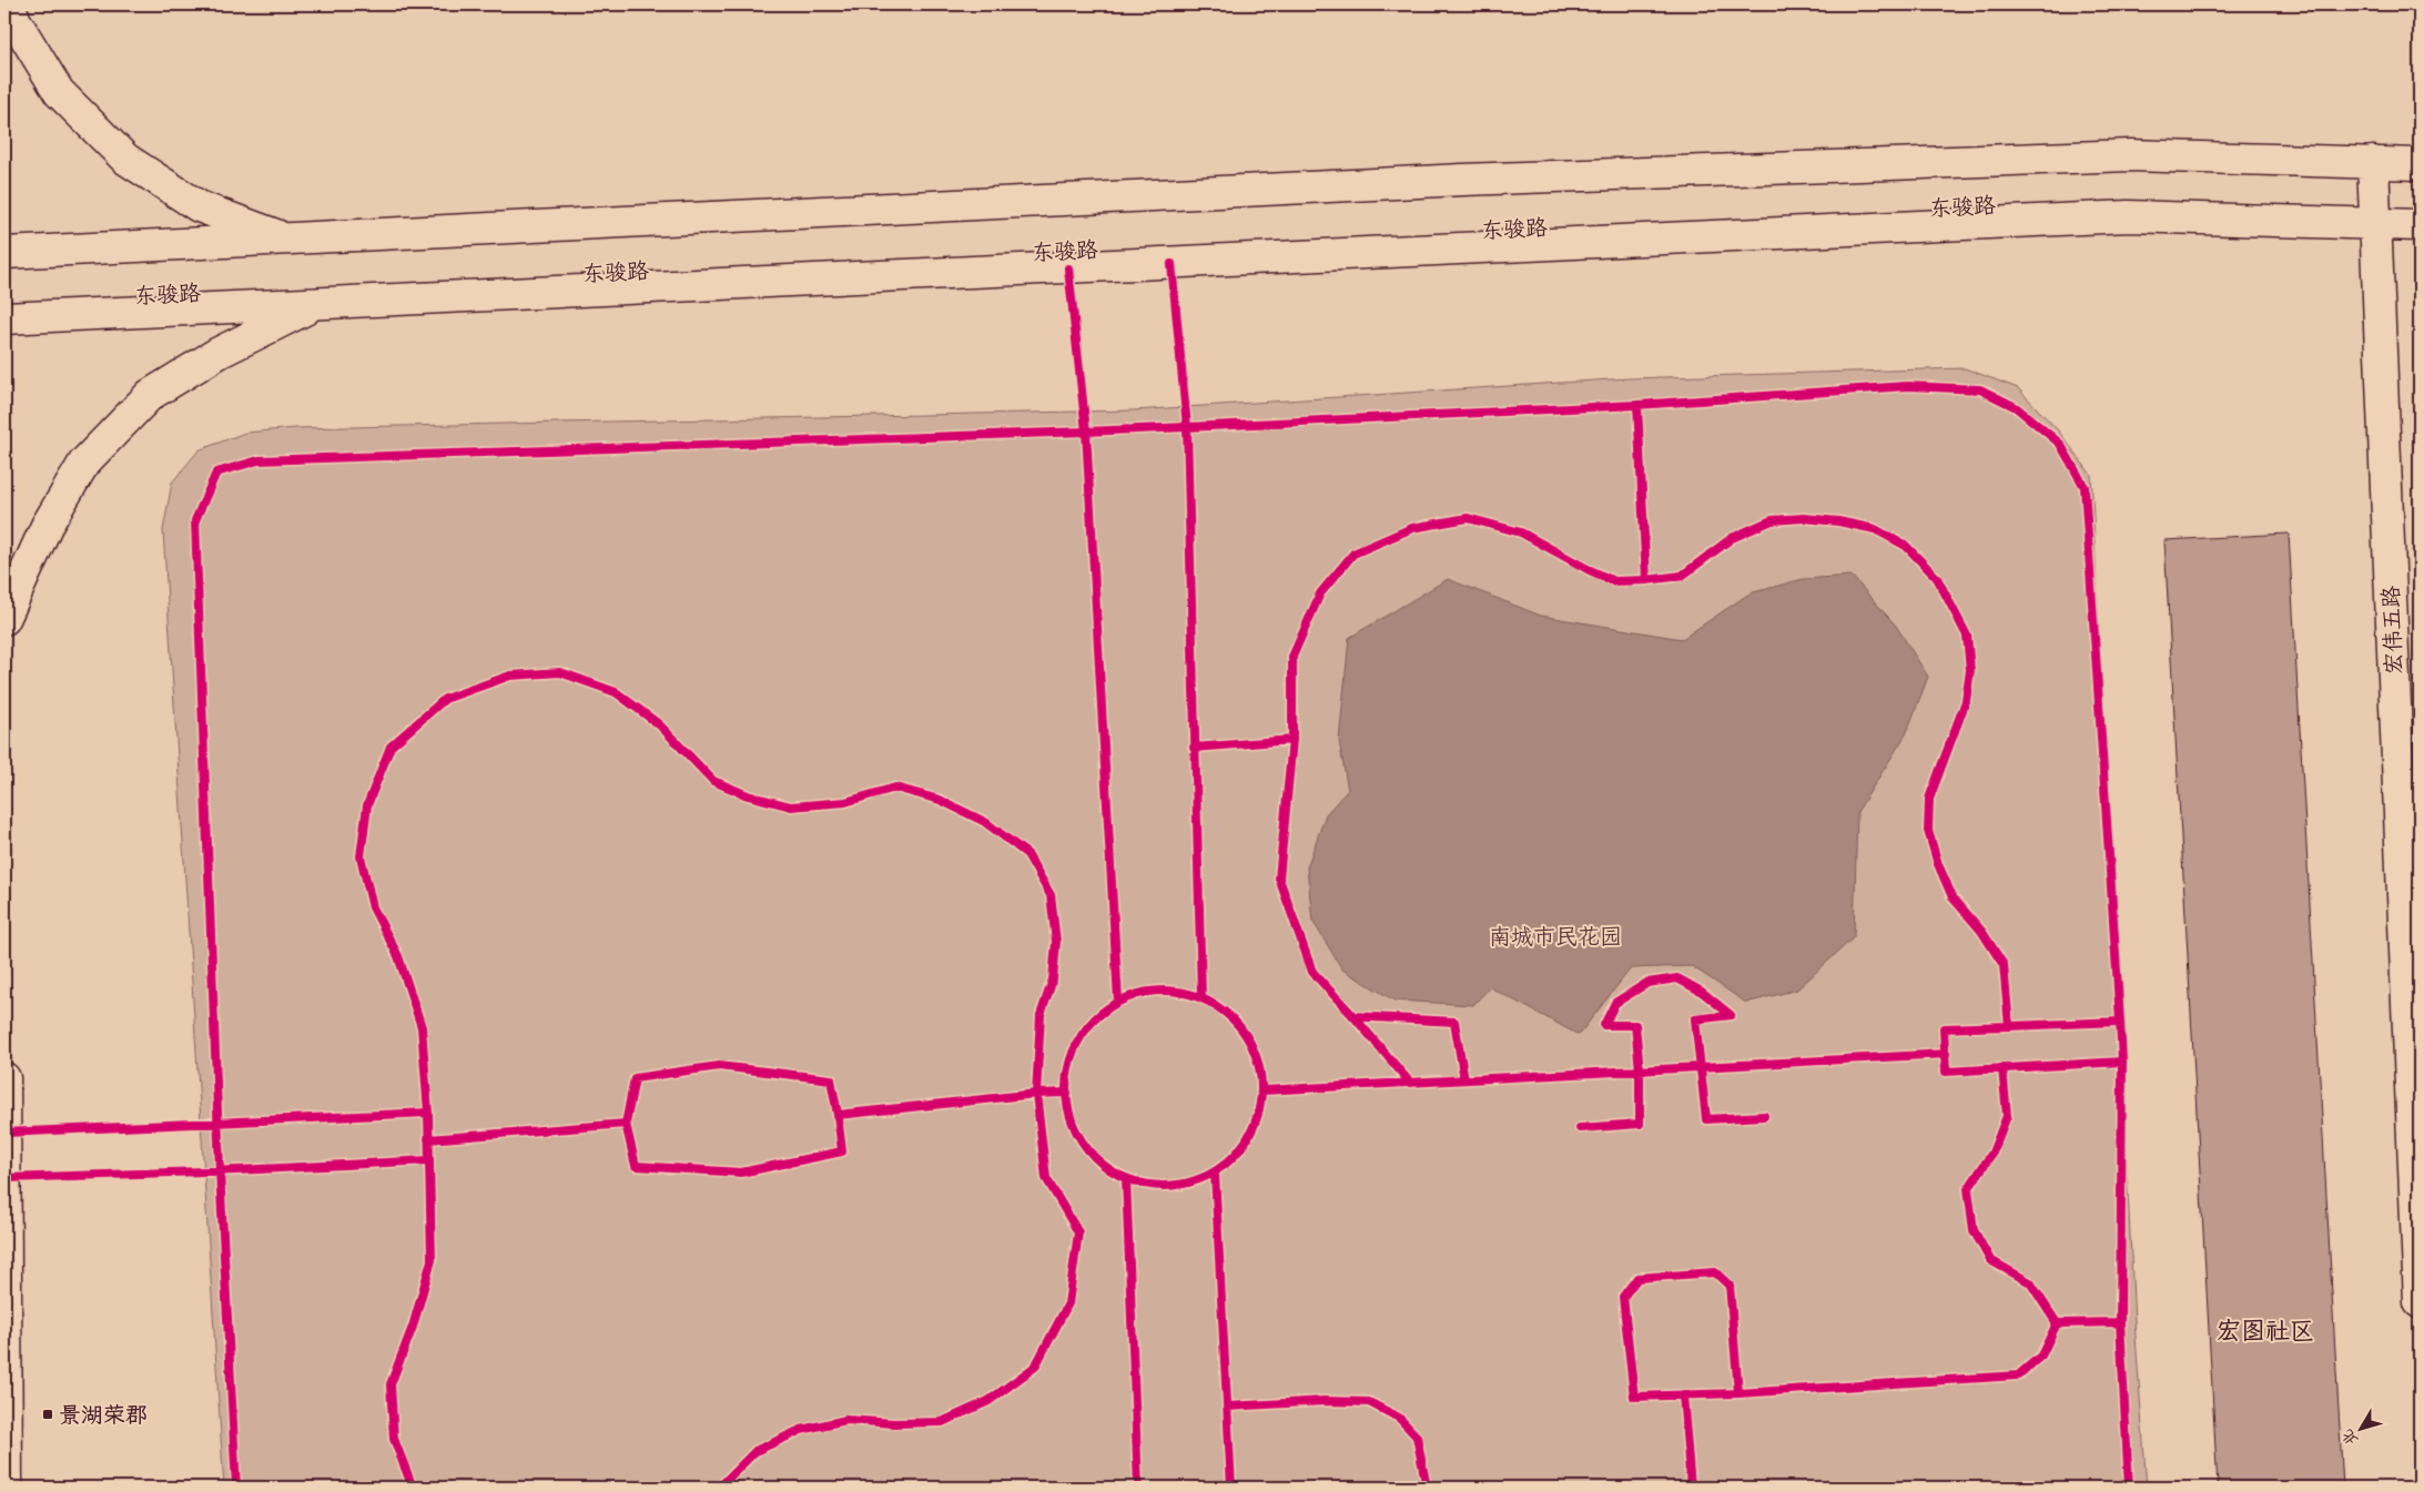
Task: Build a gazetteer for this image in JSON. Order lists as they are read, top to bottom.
{
  "streets": {
    "street": ["东骏路", "宏伟五路"]
  },
  "crossings": [
    ["东骏路", "宏伟五路"]
  ],
  "districts": ["宏图社区"],
  "parks": ["南城市民花园"],
  "places": {
    "transit": ["景湖荣郡"]
  },
  "north": "bottom left"
}
